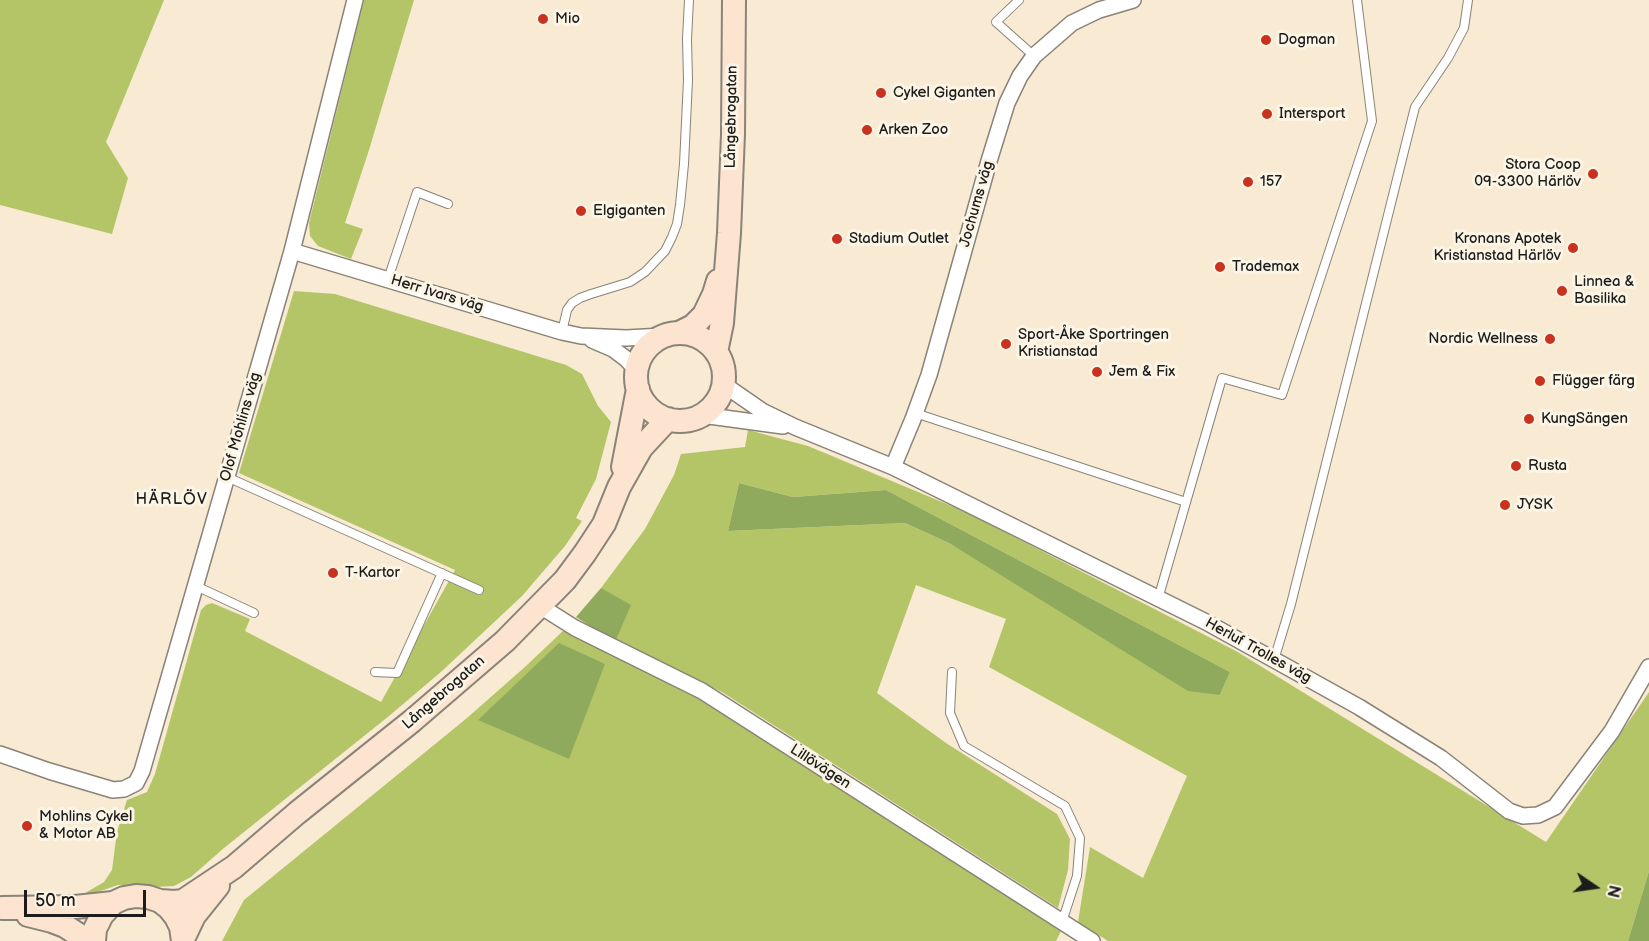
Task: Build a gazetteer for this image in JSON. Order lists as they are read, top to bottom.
{
  "streets": {
    "main road": ["Långebrogatan"],
    "street": [
      "Jochums väg",
      "Herr Ivars väg",
      "Olof Mohlins väg",
      "Herluf Trolles väg",
      "Lillövägen"
    ]
  },
  "crossings": [
    ["Långebrogatan", "Herr Ivars väg"],
    ["Långebrogatan", "Herluf Trolles väg"],
    ["Långebrogatan", "Lillövägen"],
    ["Jochums väg", "Herluf Trolles väg"],
    ["Herr Ivars väg", "Olof Mohlins väg"],
    ["Herr Ivars väg", "Herluf Trolles väg"]
  ],
  "districts": ["HÄRLÖV"],
  "places": [
    "Mio",
    "Dogman",
    "Cykel Giganten",
    "Intersport",
    "Arken Zoo",
    "Stora Coop 09-3300 Härlöv",
    "157",
    "Elgiganten",
    "Stadium Outlet",
    "Kronans Apotek Kristianstad Härlöv",
    "Trademax",
    "Linnea & Basilika",
    "Nordic Wellness",
    "Sport-Åke Sportringen Kristianstad",
    "Jem & Fix",
    "Flügger färg",
    "KungSängen",
    "Rusta",
    "JYSK",
    "T-Kartor",
    "Mohlins Cykel & Motor AB"
  ],
  "scale_bar": "50 m",
  "north": "right"
}
